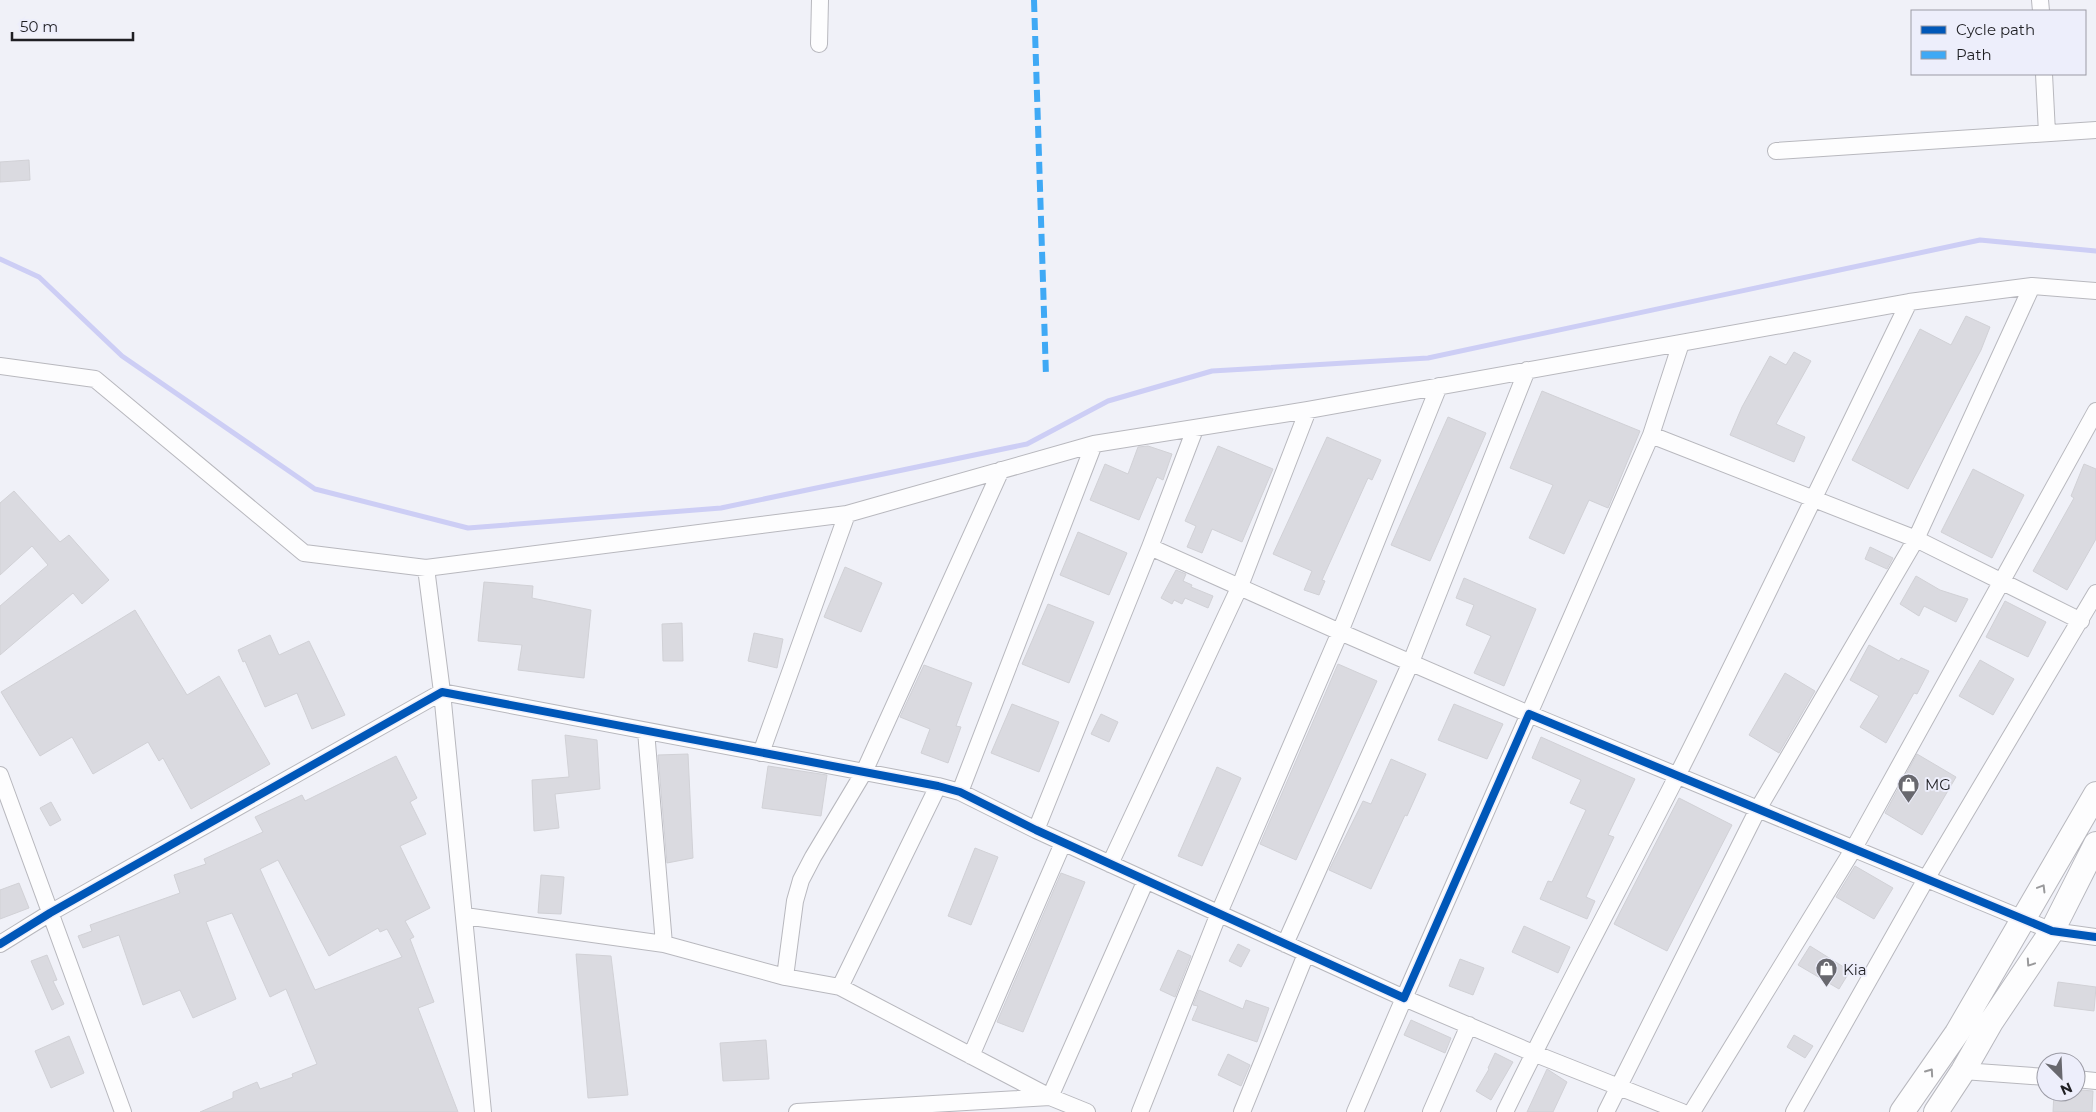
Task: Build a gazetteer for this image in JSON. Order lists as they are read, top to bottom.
{
  "places": {
    "shop": ["MG", "Kia"]
  },
  "legend": ["Cycle path", "Path"],
  "scale_bar": "50 m",
  "north": "bottom right"
}
